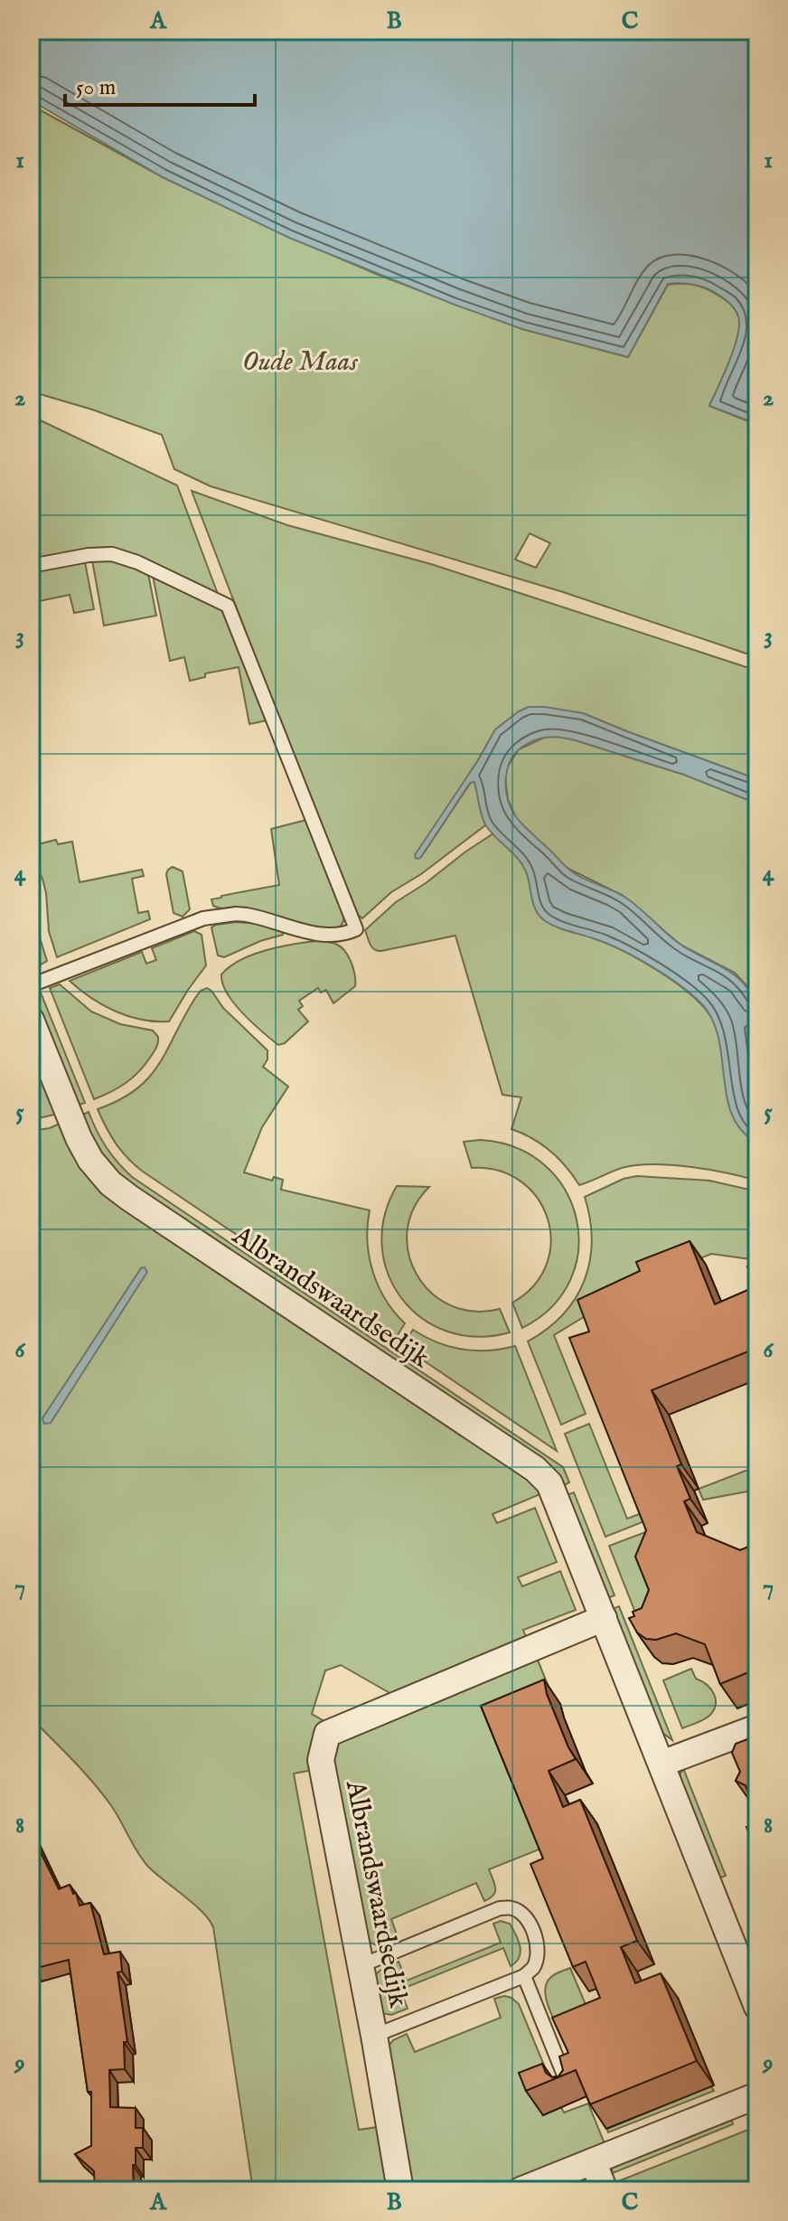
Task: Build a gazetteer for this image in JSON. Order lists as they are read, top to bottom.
{
  "streets": {
    "street": ["Albrandswaardsedijk"]
  },
  "parks": ["Oude Maas"],
  "scale_bar": "50 m",
  "grid": {
    "columns": ["A", "B", "C"],
    "rows": [
      "1",
      "2",
      "3",
      "4",
      "5",
      "6",
      "7",
      "8",
      "9"
    ]
  }
}
